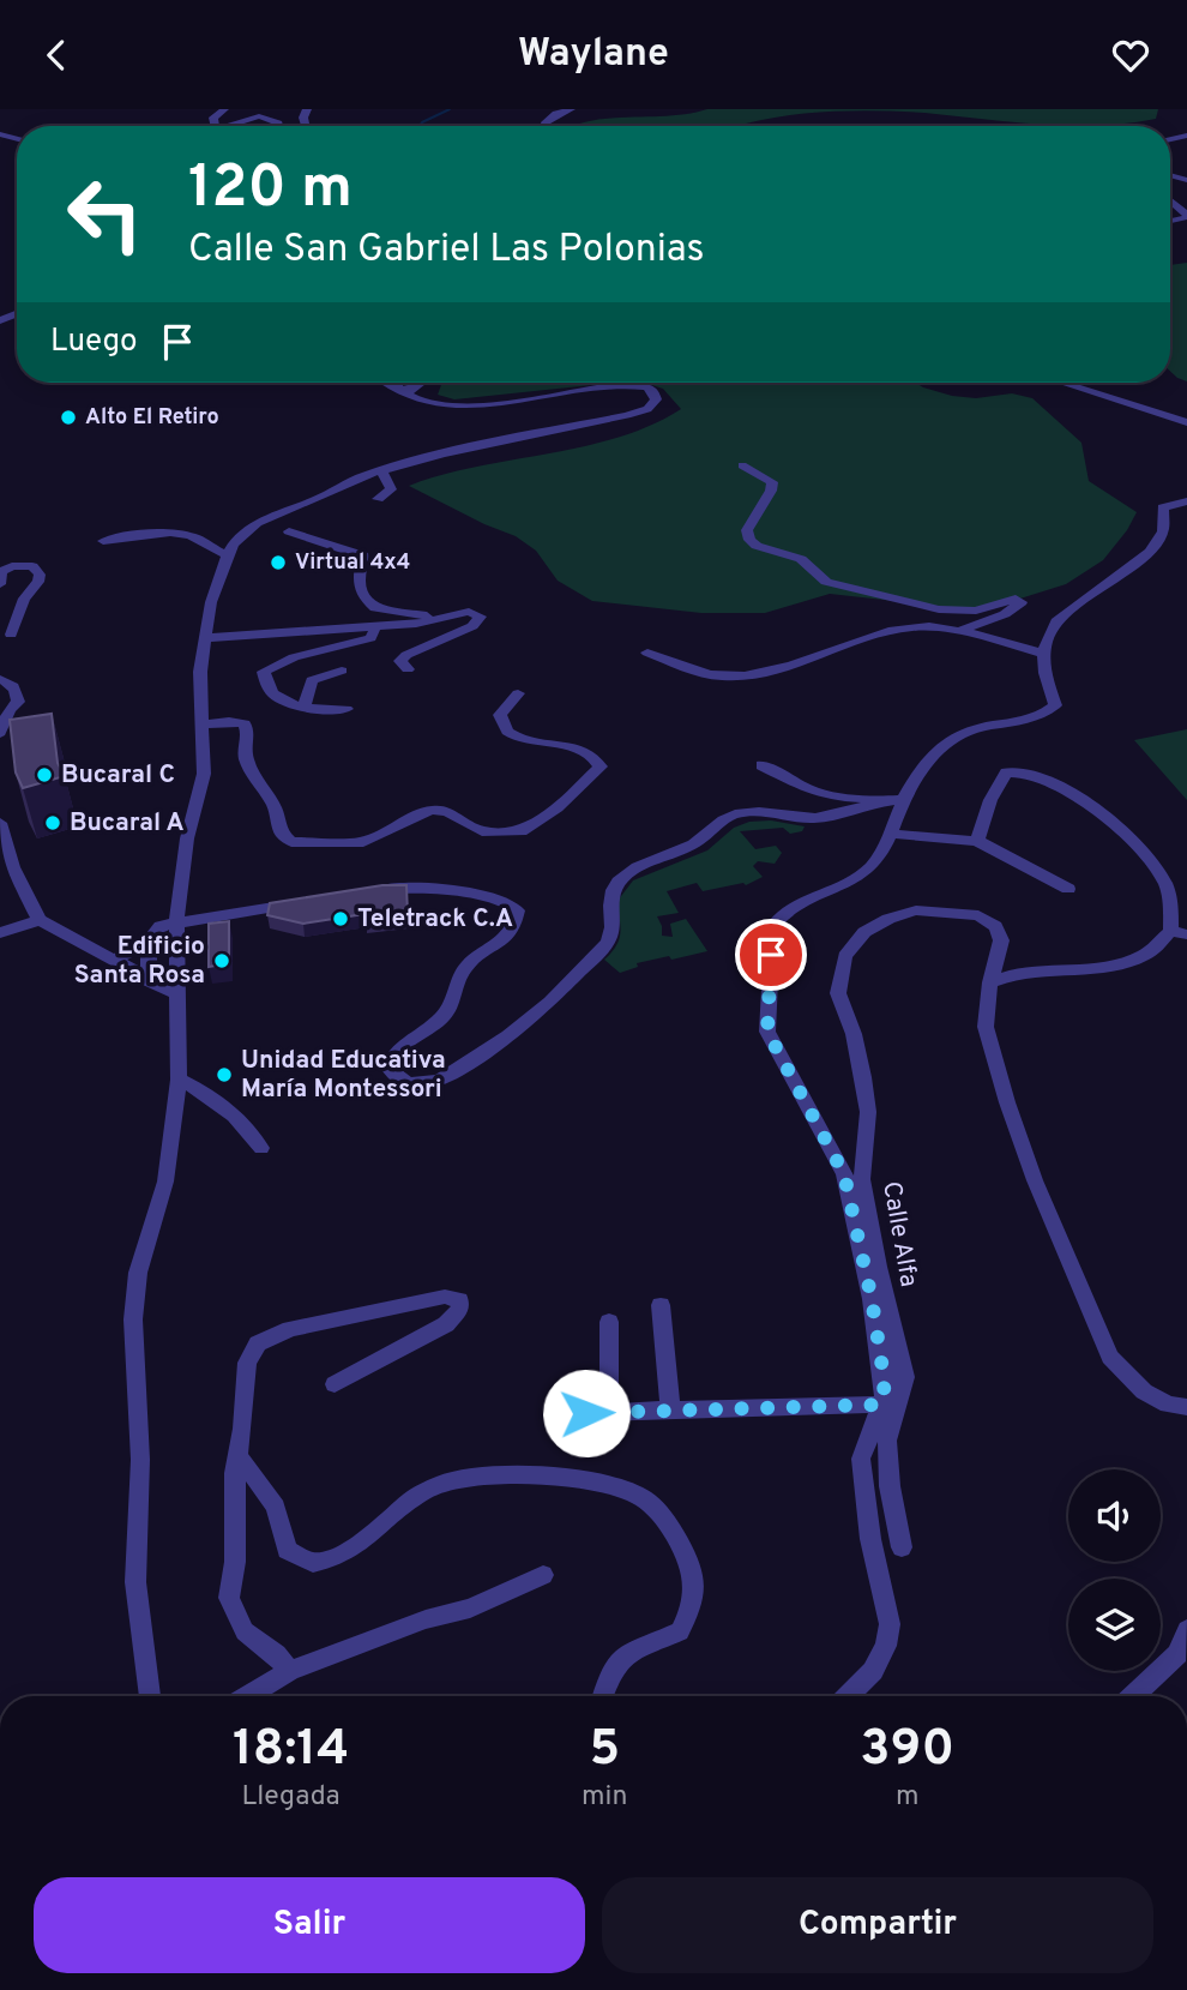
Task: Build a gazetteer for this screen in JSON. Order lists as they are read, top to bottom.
{
  "streets": {
    "street": ["Calle Alfa"]
  },
  "places": [
    "Alto El Retiro",
    "Virtual 4x4",
    "Bucaral C",
    "Bucaral A",
    "Teletrack C.A",
    "Edificio Santa Rosa",
    "Unidad Educativa María Montessori"
  ],
  "page": {
    "header": "Waylane",
    "turn": ["120 m", "Calle San Gabriel Las Polonias"],
    "then": "Luego",
    "eta": [
      "18:14",
      "Llegada",
      "5",
      "min",
      "390",
      "m"
    ],
    "buttons": ["Salir", "Compartir"]
  }
}
